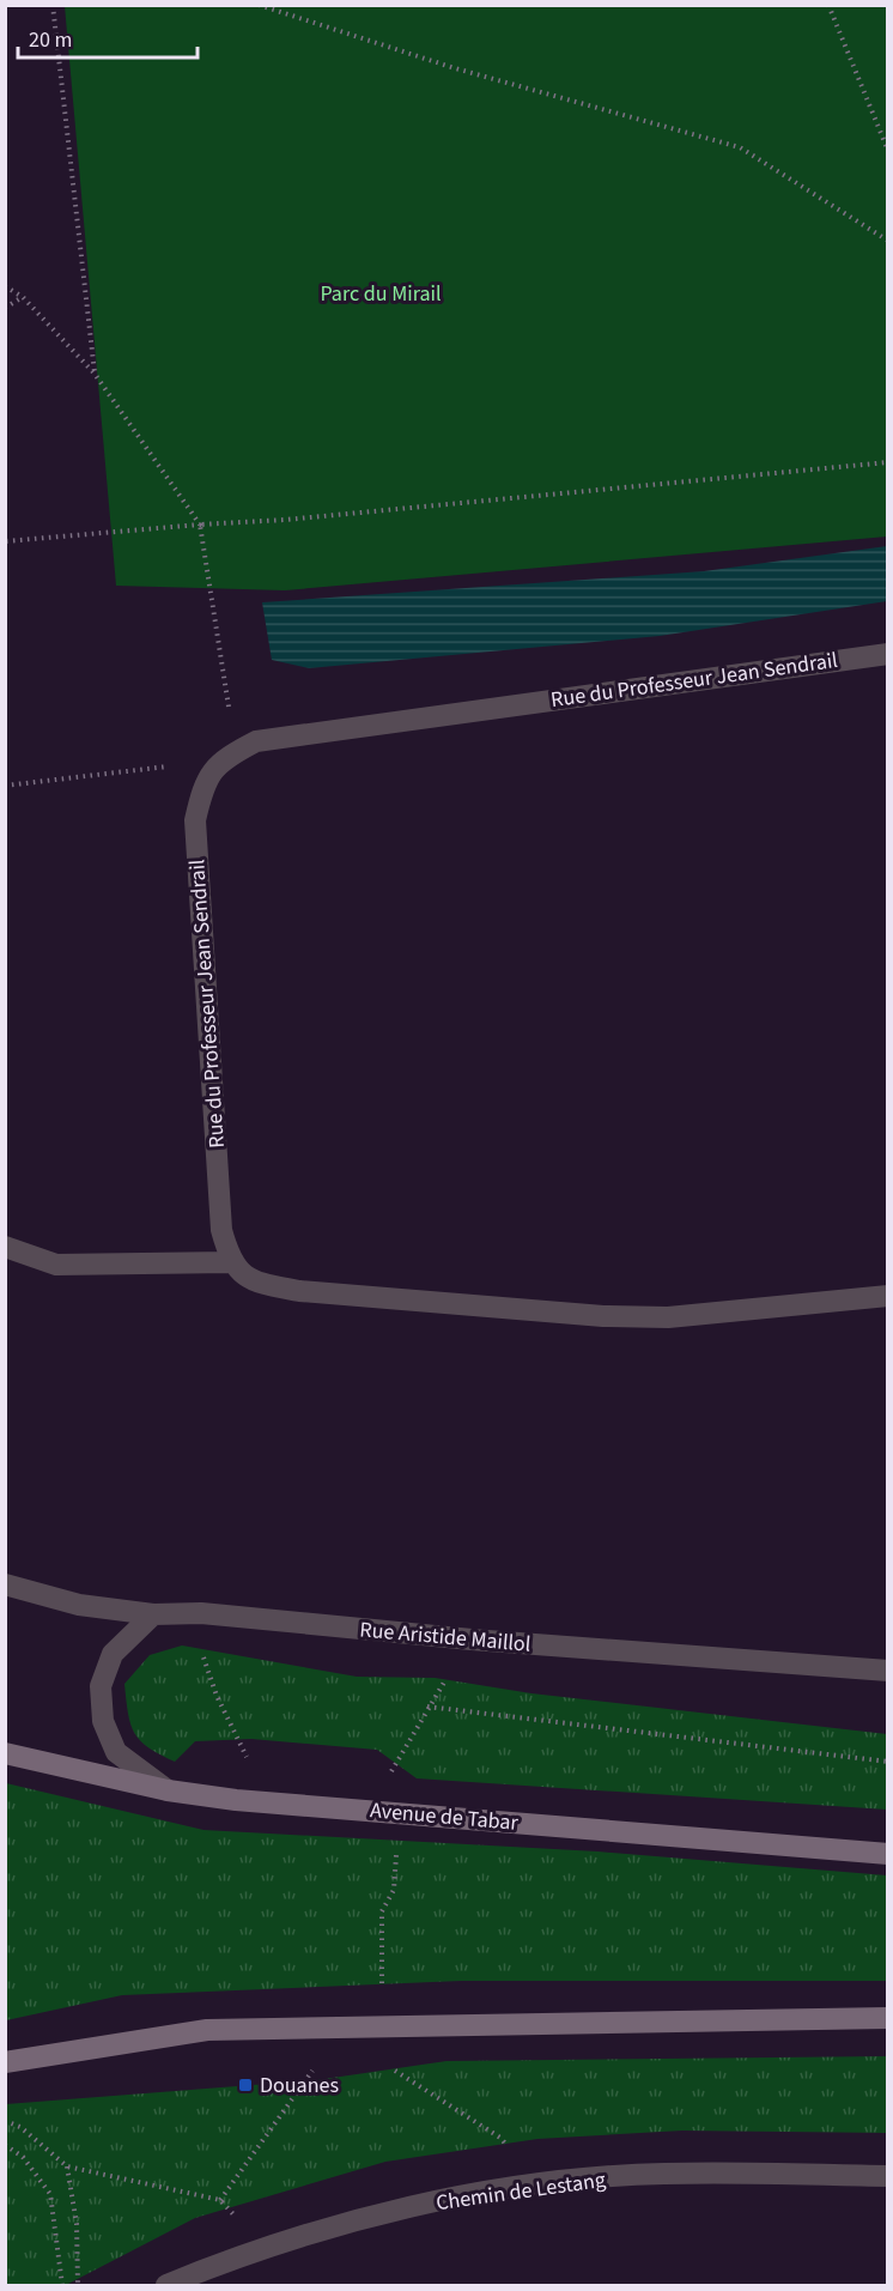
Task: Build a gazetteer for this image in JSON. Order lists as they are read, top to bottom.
{
  "streets": {
    "main road": ["Avenue de Tabar"],
    "street": ["Rue du Professeur Jean Sendrail", "Rue Aristide Maillol", "Chemin de Lestang"]
  },
  "parks": ["Parc du Mirail"],
  "places": {
    "transit": ["Douanes"]
  },
  "scale_bar": "20 m"
}
